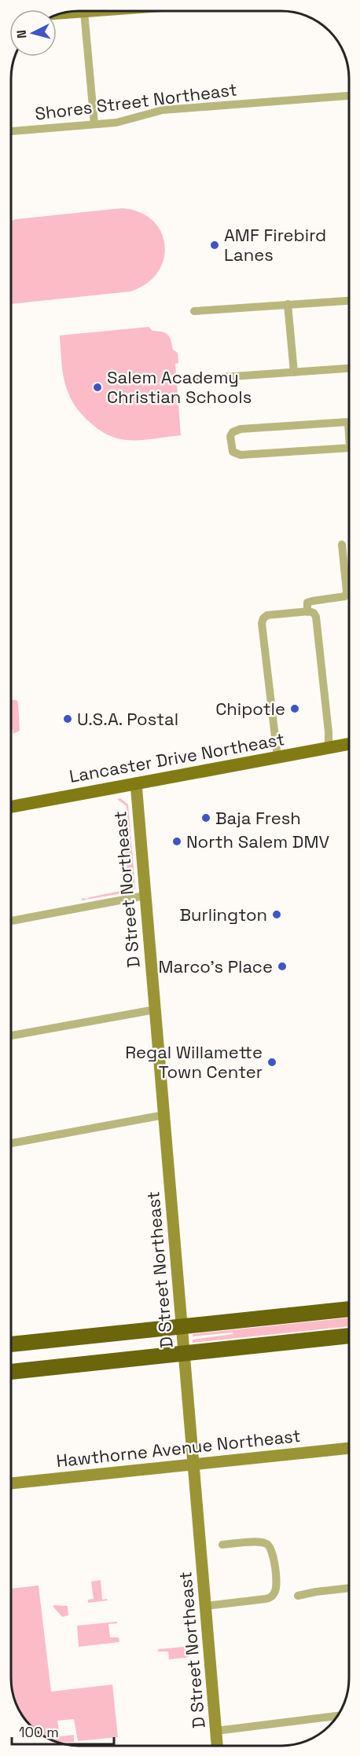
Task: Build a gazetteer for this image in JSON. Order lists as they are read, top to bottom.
{
  "streets": {
    "main road": ["Lancaster Drive Northeast"],
    "street": ["Shores Street Northeast", "D Street Northeast", "Hawthorne Avenue Northeast"]
  },
  "crossings": [
    ["Lancaster Drive Northeast", "D Street Northeast"],
    ["D Street Northeast", "Hawthorne Avenue Northeast"]
  ],
  "places": [
    "AMF Firebird Lanes",
    "Salem Academy Christian Schools",
    "Chipotle",
    "U.S.A. Postal",
    "Baja Fresh",
    "North Salem DMV",
    "Burlington",
    "Marco's Place",
    "Regal Willamette Town Center"
  ],
  "scale_bar": "100 m",
  "north": "left"
}
